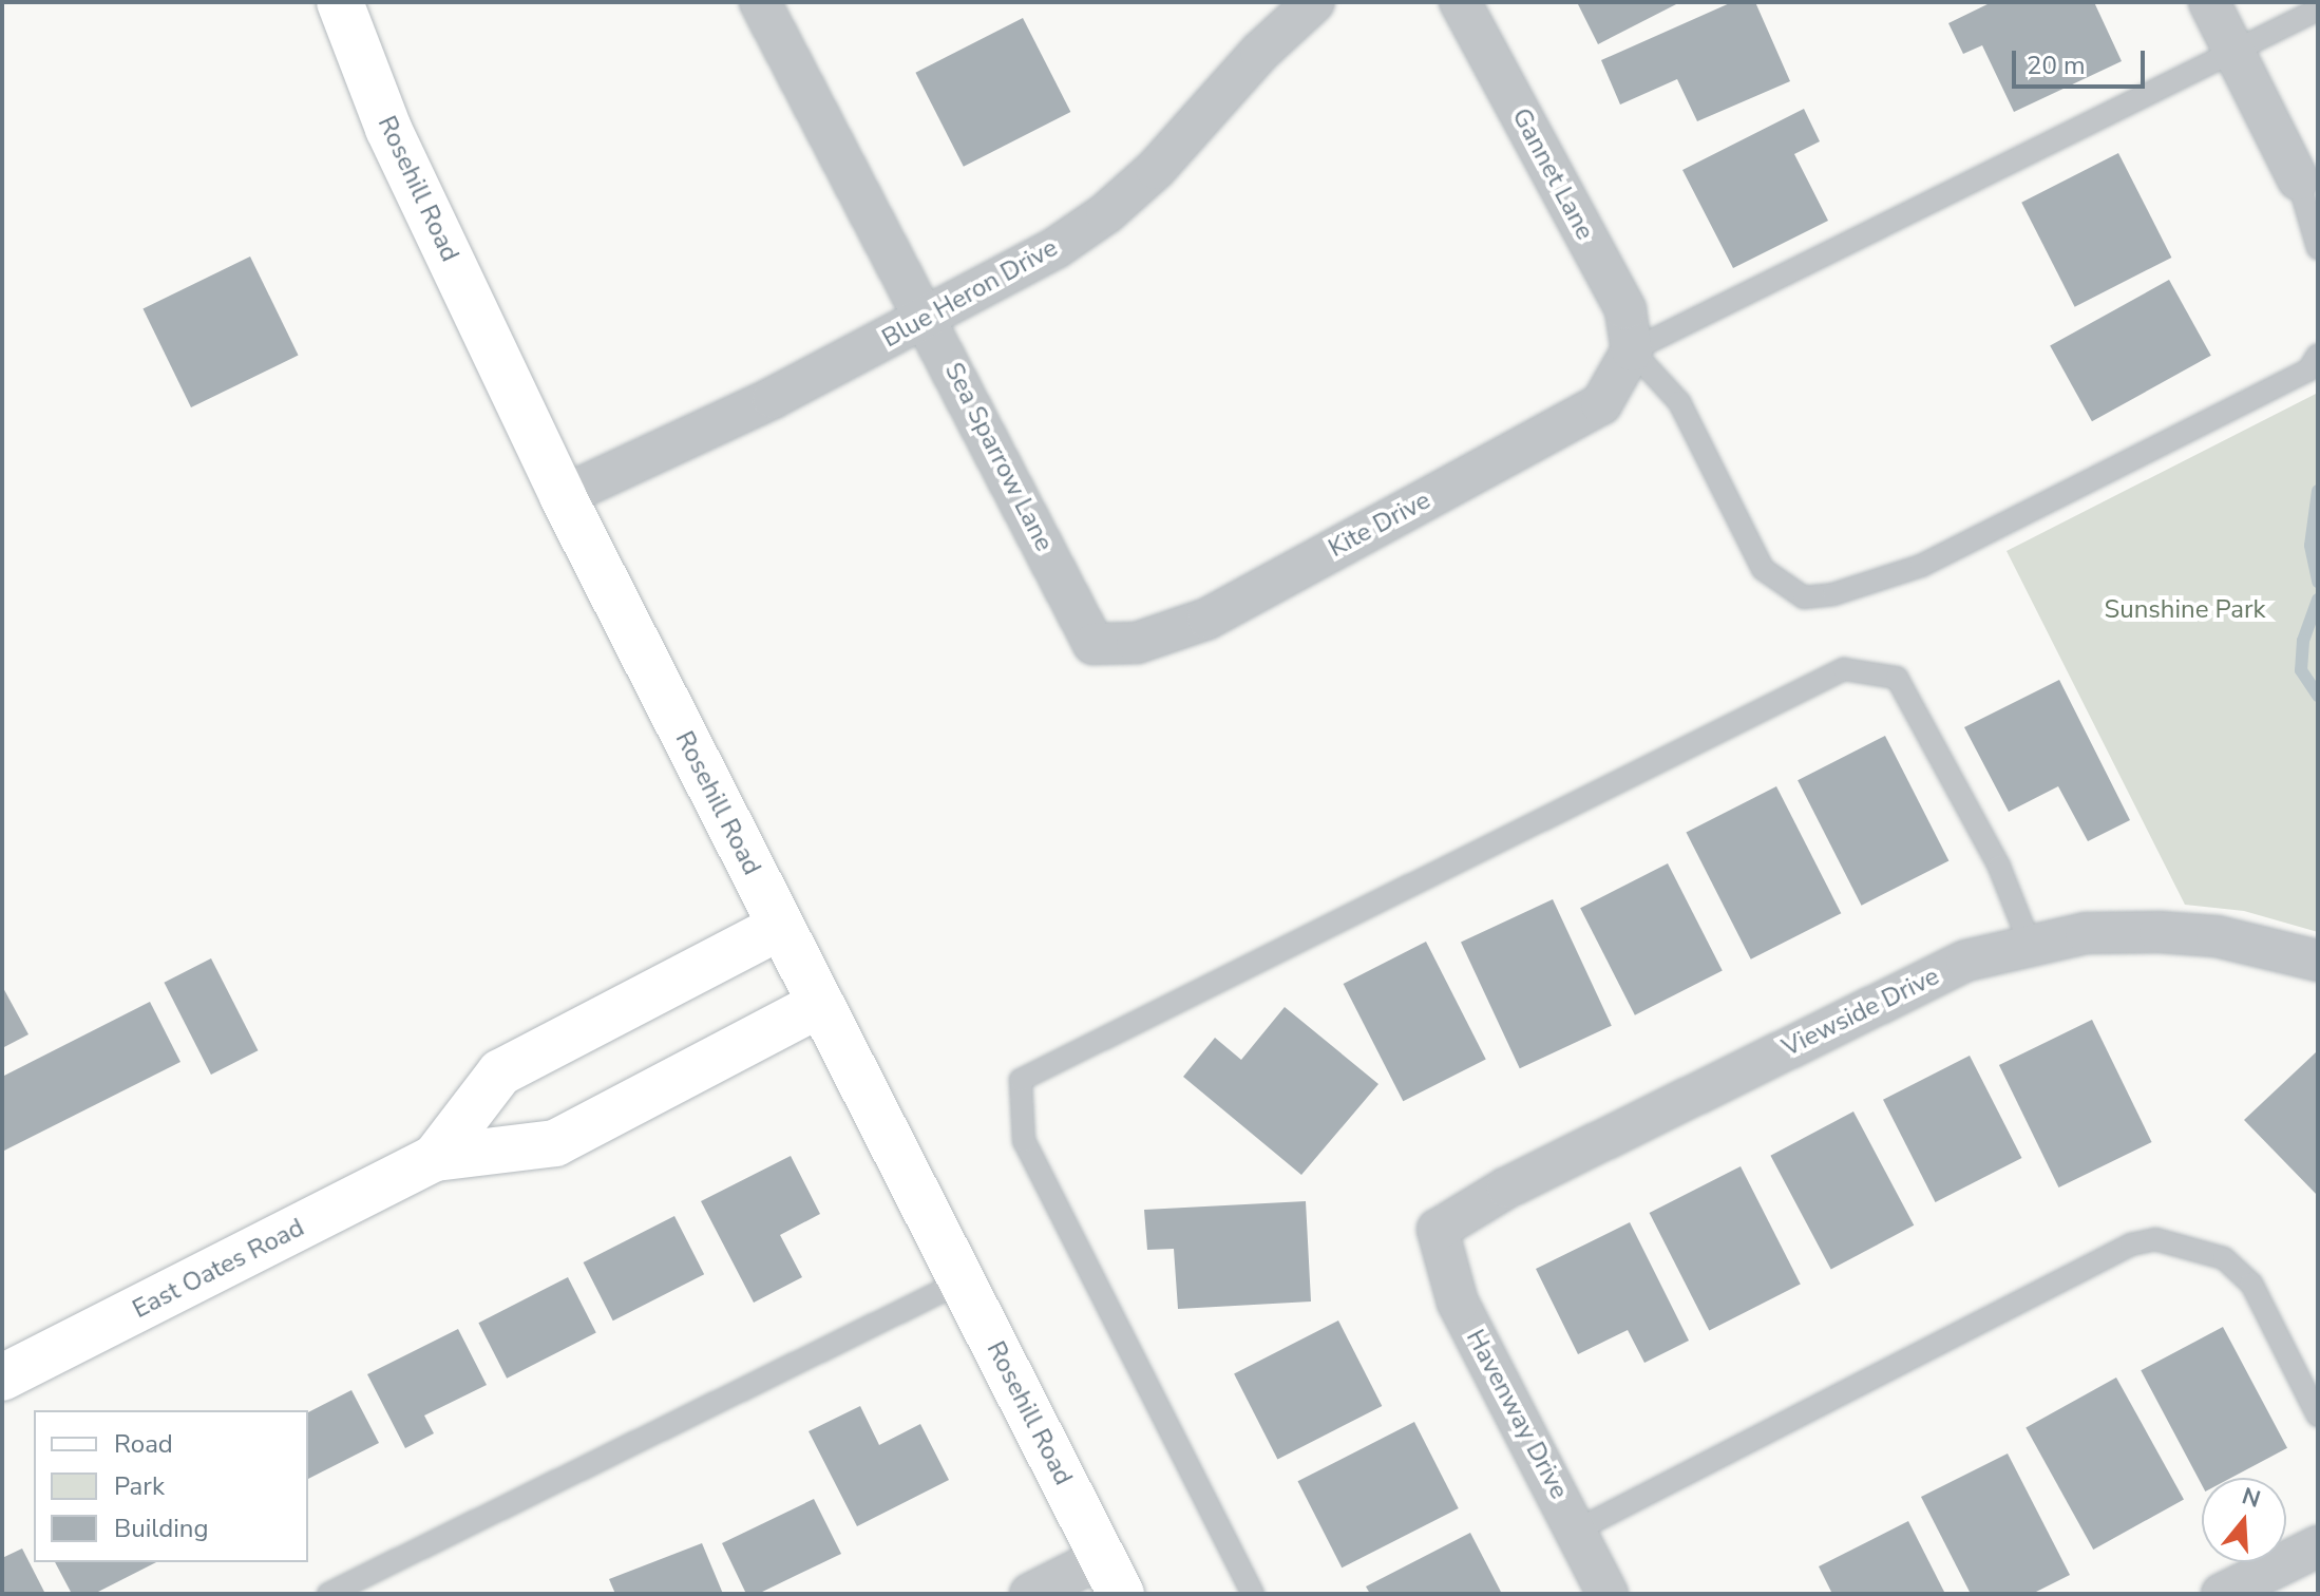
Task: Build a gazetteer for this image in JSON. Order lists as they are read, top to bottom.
{
  "streets": {
    "street": [
      "Gannet Lane",
      "Rosehill Road",
      "Blue Heron Drive",
      "Sea Sparrow Lane",
      "Kite Drive",
      "Viewside Drive",
      "East Oates Road",
      "Havenway Drive"
    ]
  },
  "crossings": [
    ["Gannet Lane", "Kite Drive"],
    ["Rosehill Road", "Blue Heron Drive"],
    ["Rosehill Road", "East Oates Road"],
    ["Blue Heron Drive", "Sea Sparrow Lane"],
    ["Sea Sparrow Lane", "Kite Drive"],
    ["Viewside Drive", "Havenway Drive"]
  ],
  "parks": ["Sunshine Park"],
  "legend": ["Road", "Park", "Building"],
  "scale_bar": "20 m",
  "north": "top"
}
